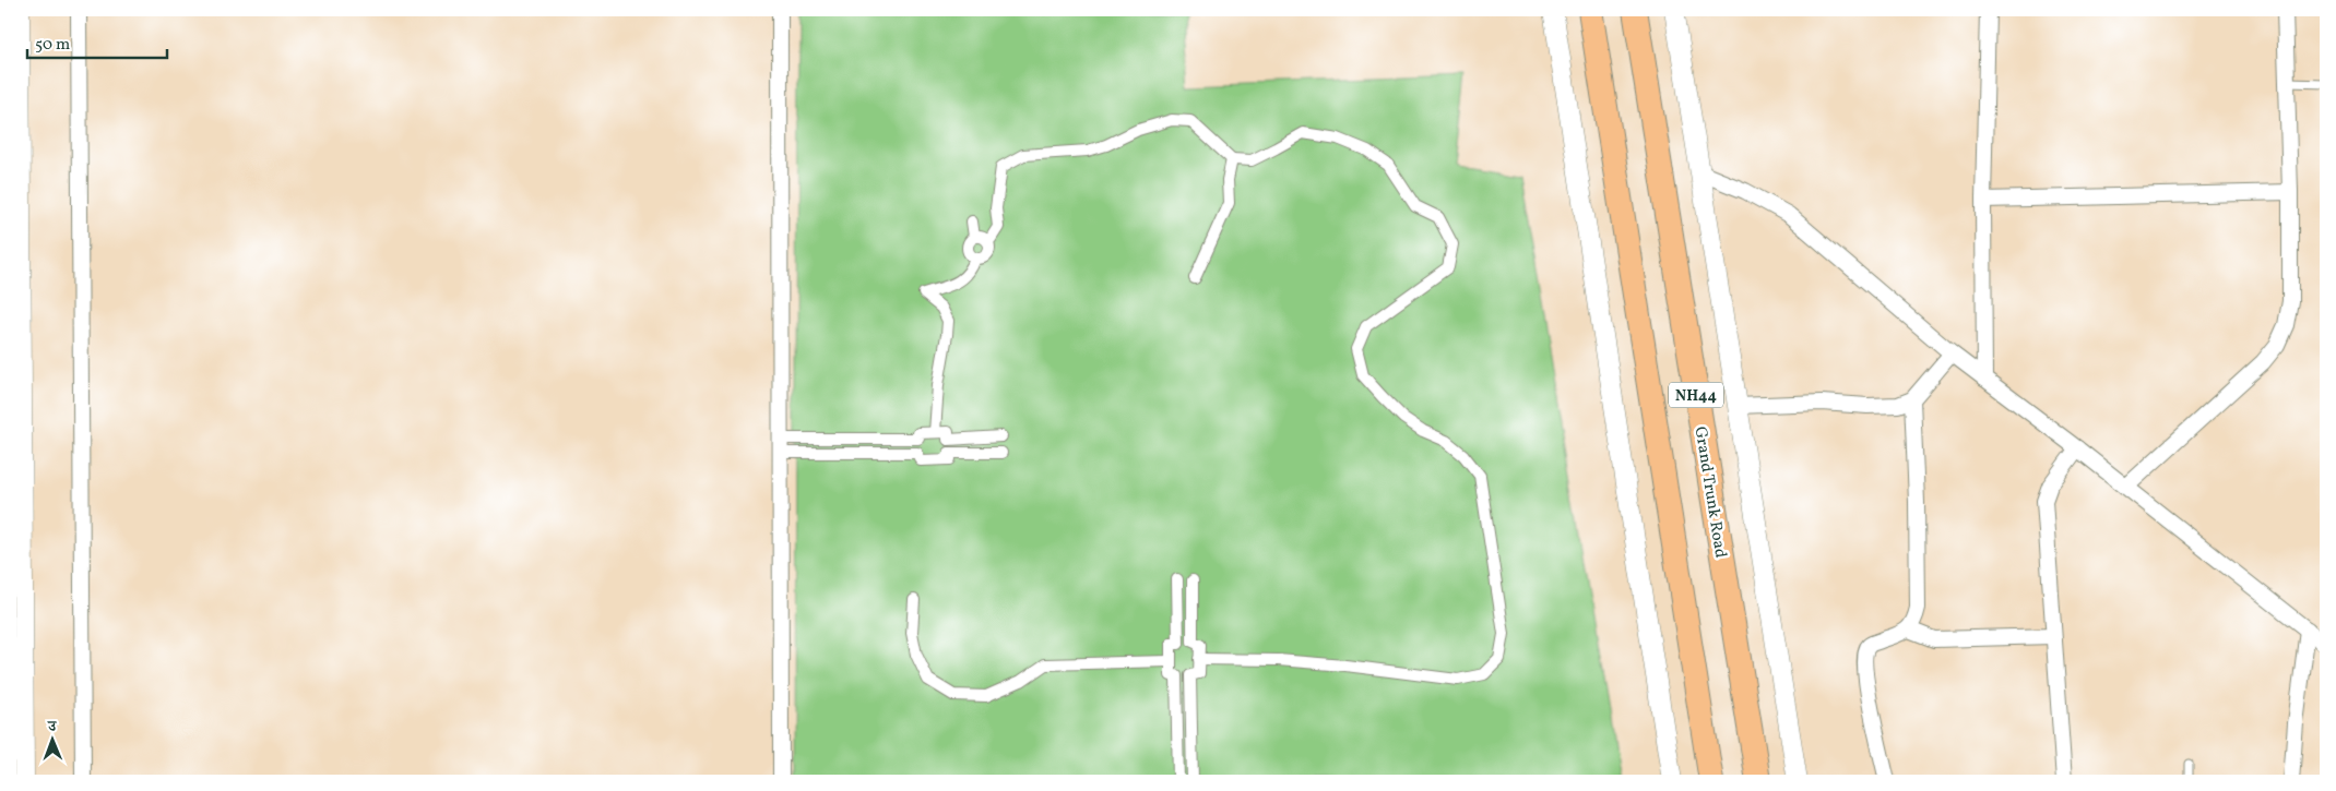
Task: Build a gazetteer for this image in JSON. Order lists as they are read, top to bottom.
{
  "streets": {
    "highway": ["NH44", "Grand Trunk Road"]
  },
  "scale_bar": "50 m",
  "north": "top"
}
